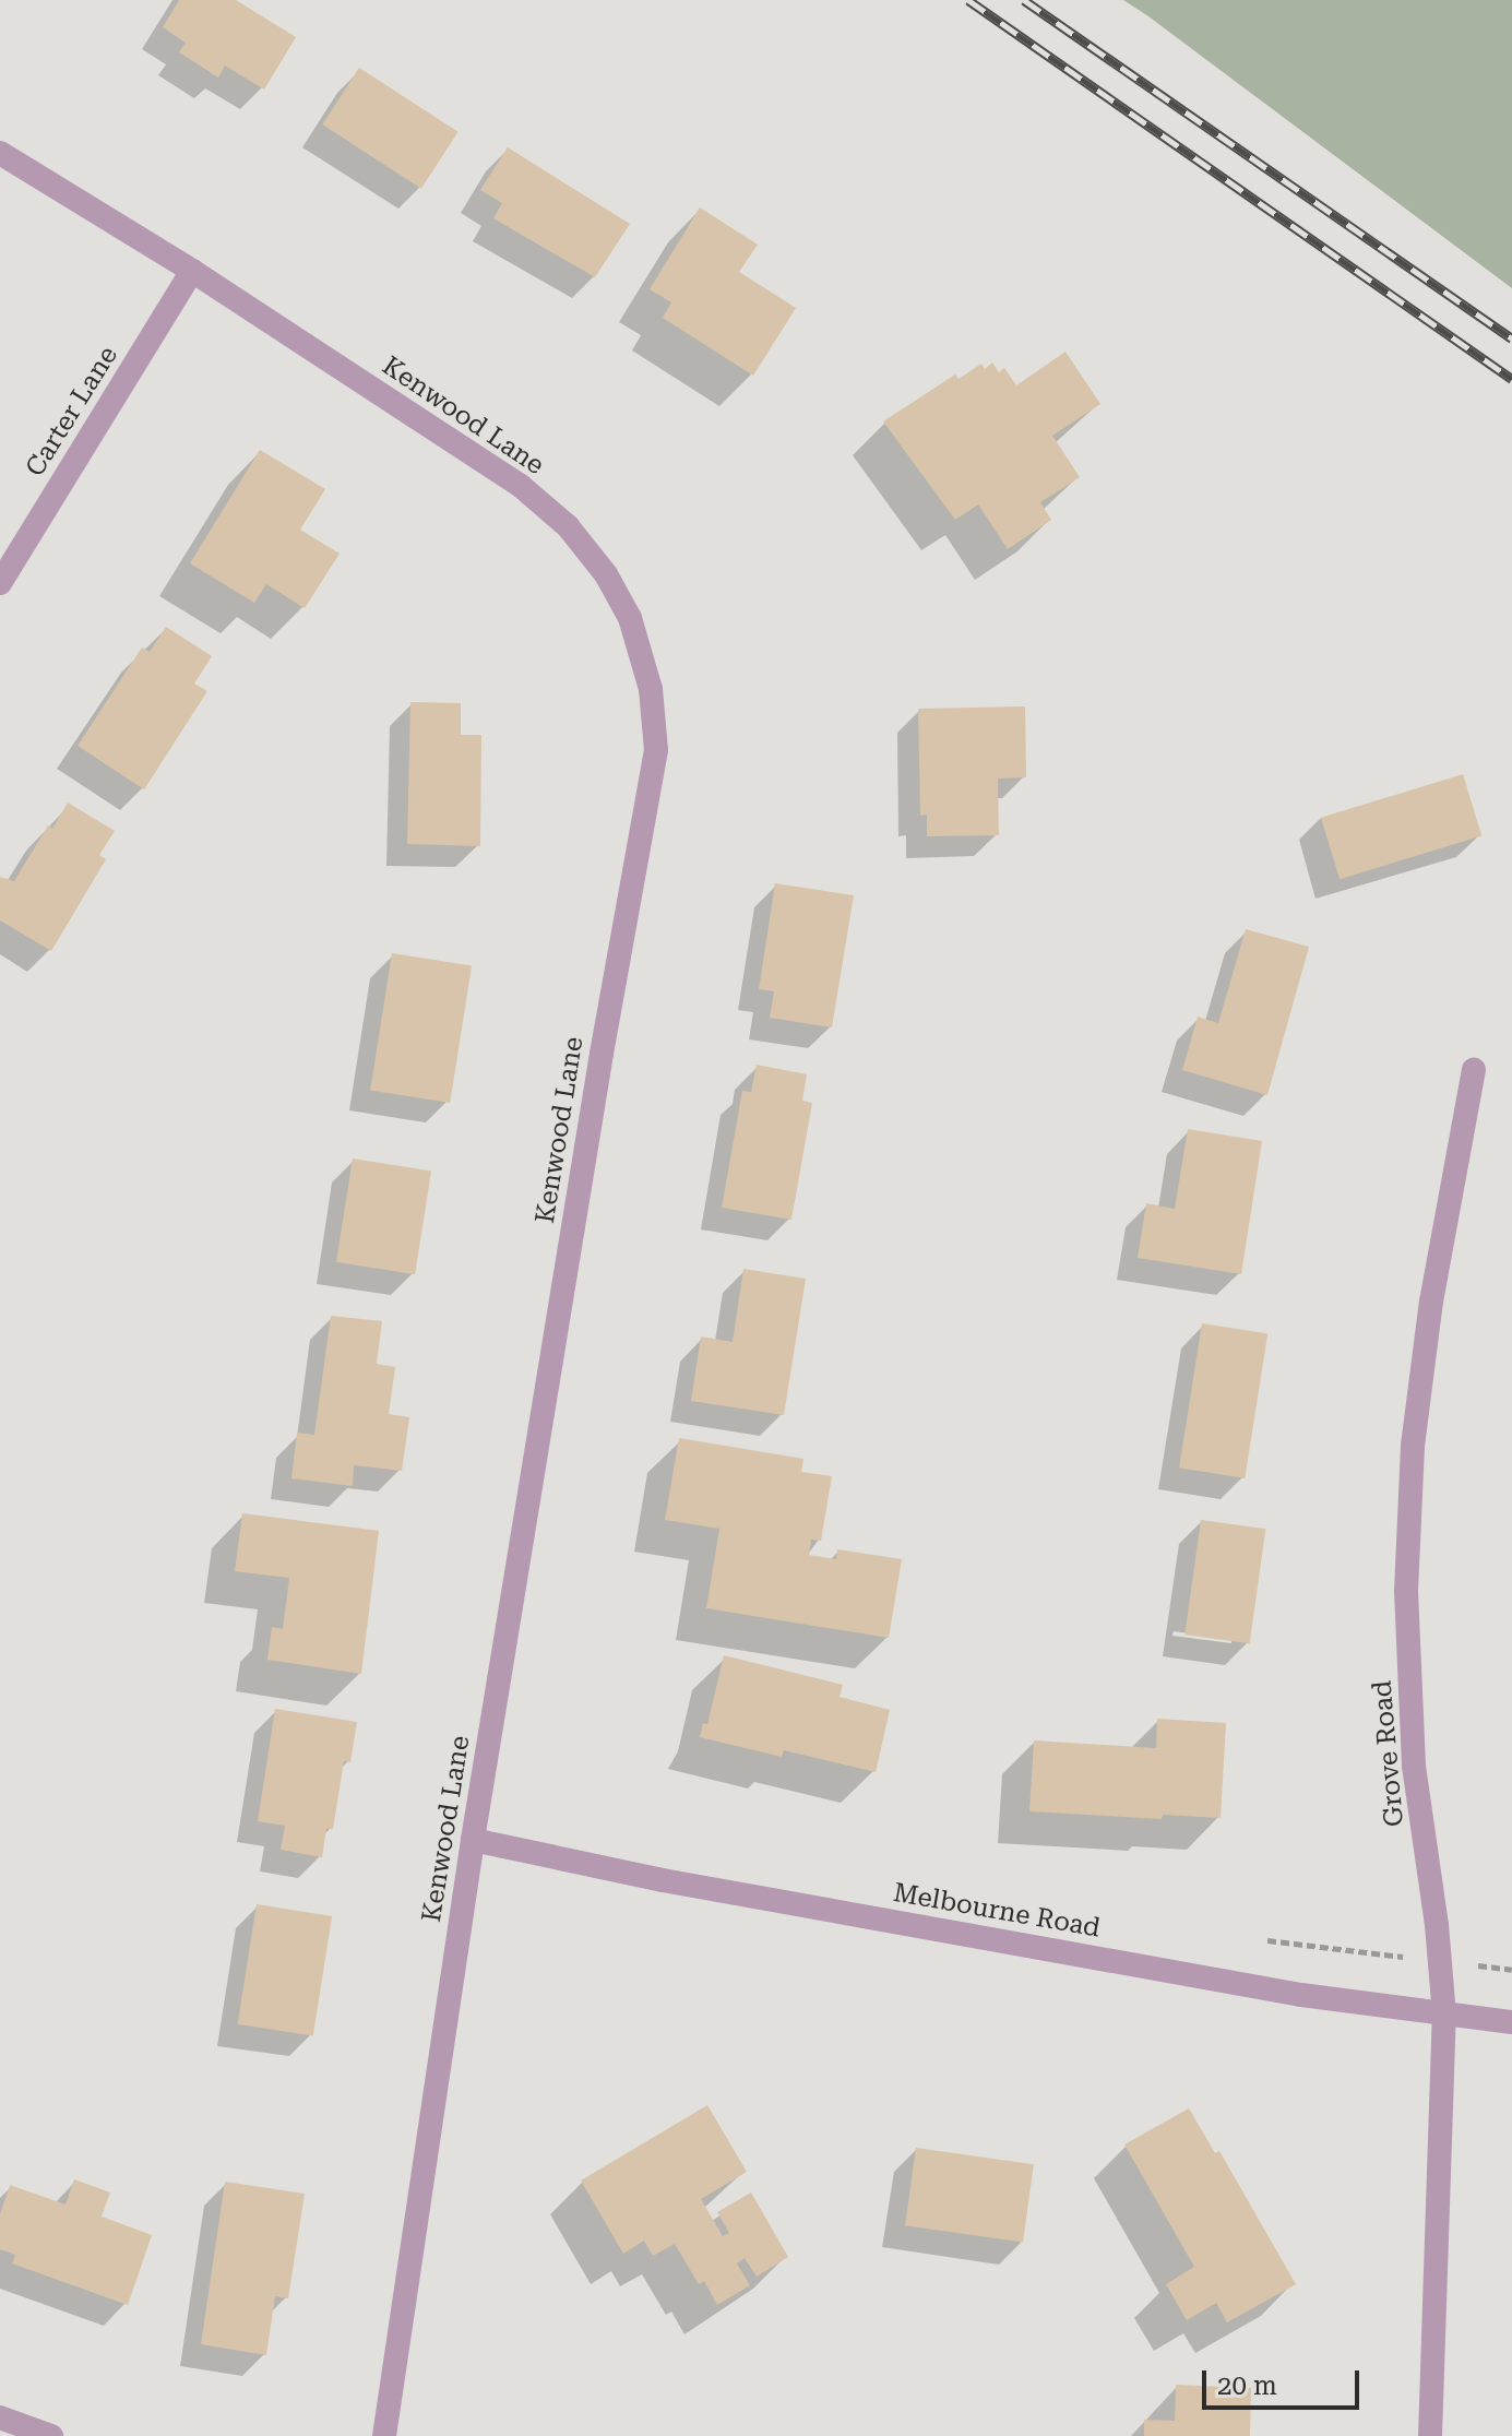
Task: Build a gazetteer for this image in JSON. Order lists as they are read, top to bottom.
{
  "streets": {
    "street": [
      "Carter Lane",
      "Kenwood Lane",
      "Grove Road",
      "Melbourne Road"
    ]
  },
  "crossings": [
    ["Carter Lane", "Kenwood Lane"],
    ["Kenwood Lane", "Melbourne Road"],
    ["Grove Road", "Melbourne Road"]
  ],
  "scale_bar": "20 m"
}
